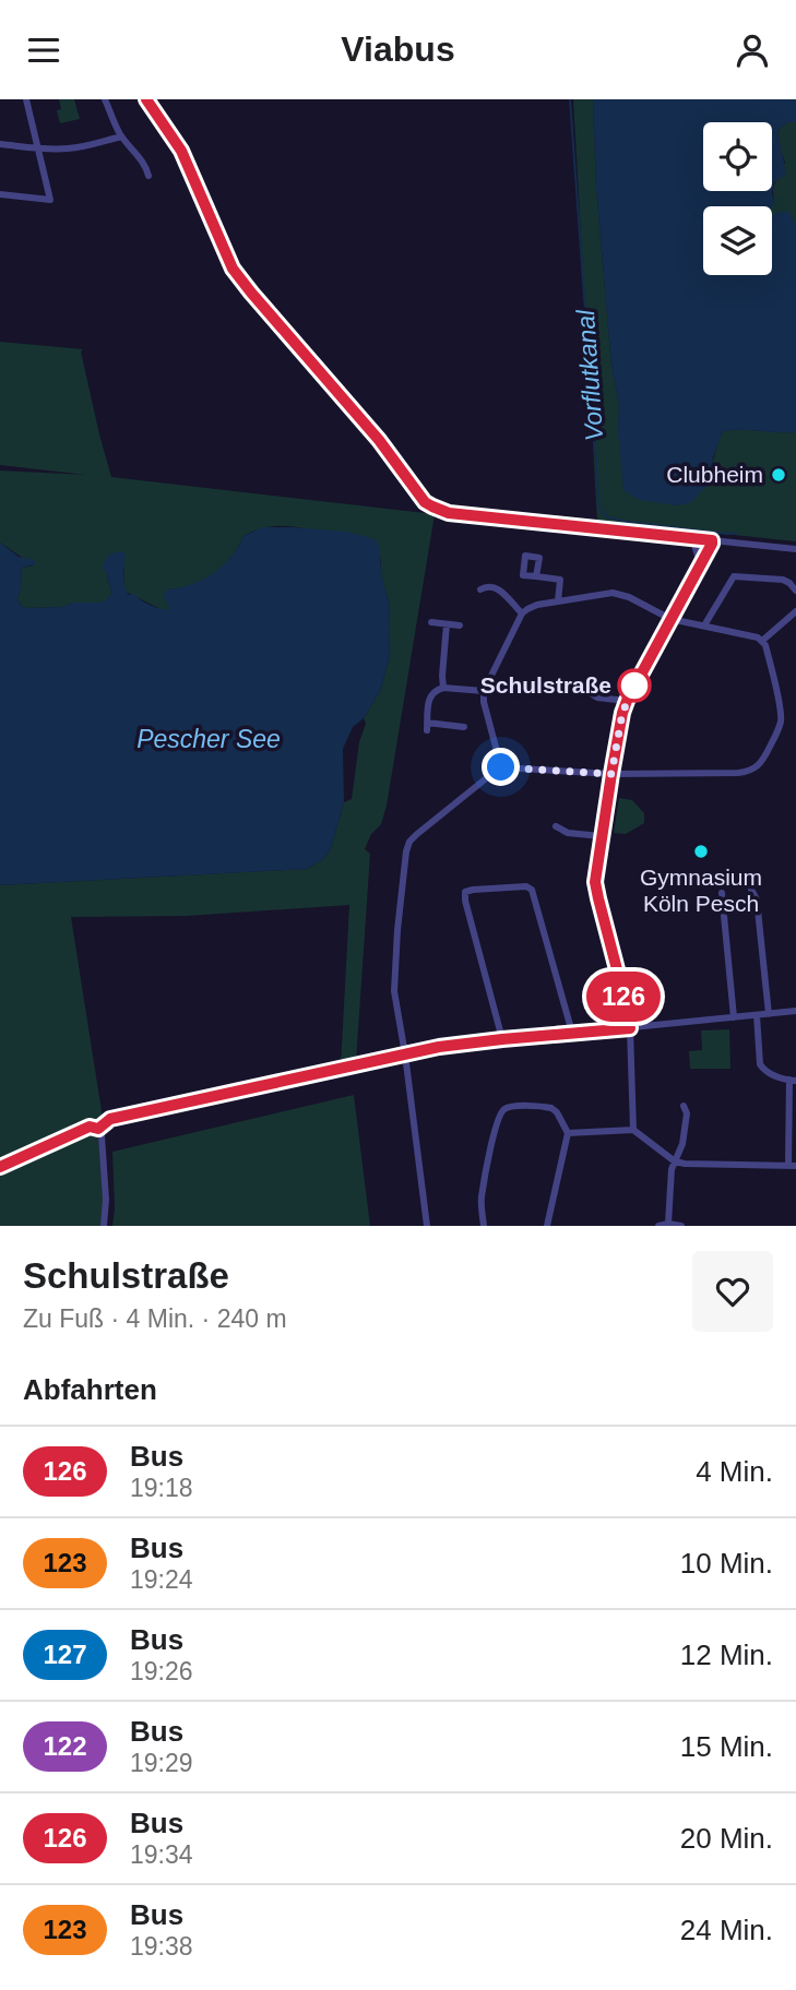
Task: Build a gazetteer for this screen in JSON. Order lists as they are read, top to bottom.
{
  "water": ["Vorflutkanal", "Pescher See"],
  "places": ["Clubheim", "Schulstraße", "Gymnasium Köln Pesch"],
  "lines": ["bus line 126"],
  "page": {
    "header": "Viabus",
    "on_map": "126",
    "heading": [
      ["Schulstraße", "Zu Fuß · 4 Min. · 240 m"],
      "Abfahrten"
    ],
    "list": [
      {
        "mark": "126",
        "name": "Bus",
        "note": "19:18",
        "value": "4 Min."
      },
      {
        "mark": "123",
        "name": "Bus",
        "note": "19:24",
        "value": "10 Min."
      },
      {
        "mark": "127",
        "name": "Bus",
        "note": "19:26",
        "value": "12 Min."
      },
      {
        "mark": "122",
        "name": "Bus",
        "note": "19:29",
        "value": "15 Min."
      },
      {
        "mark": "126",
        "name": "Bus",
        "note": "19:34",
        "value": "20 Min."
      },
      {
        "mark": "123",
        "name": "Bus",
        "note": "19:38",
        "value": "24 Min."
      }
    ]
  }
}
